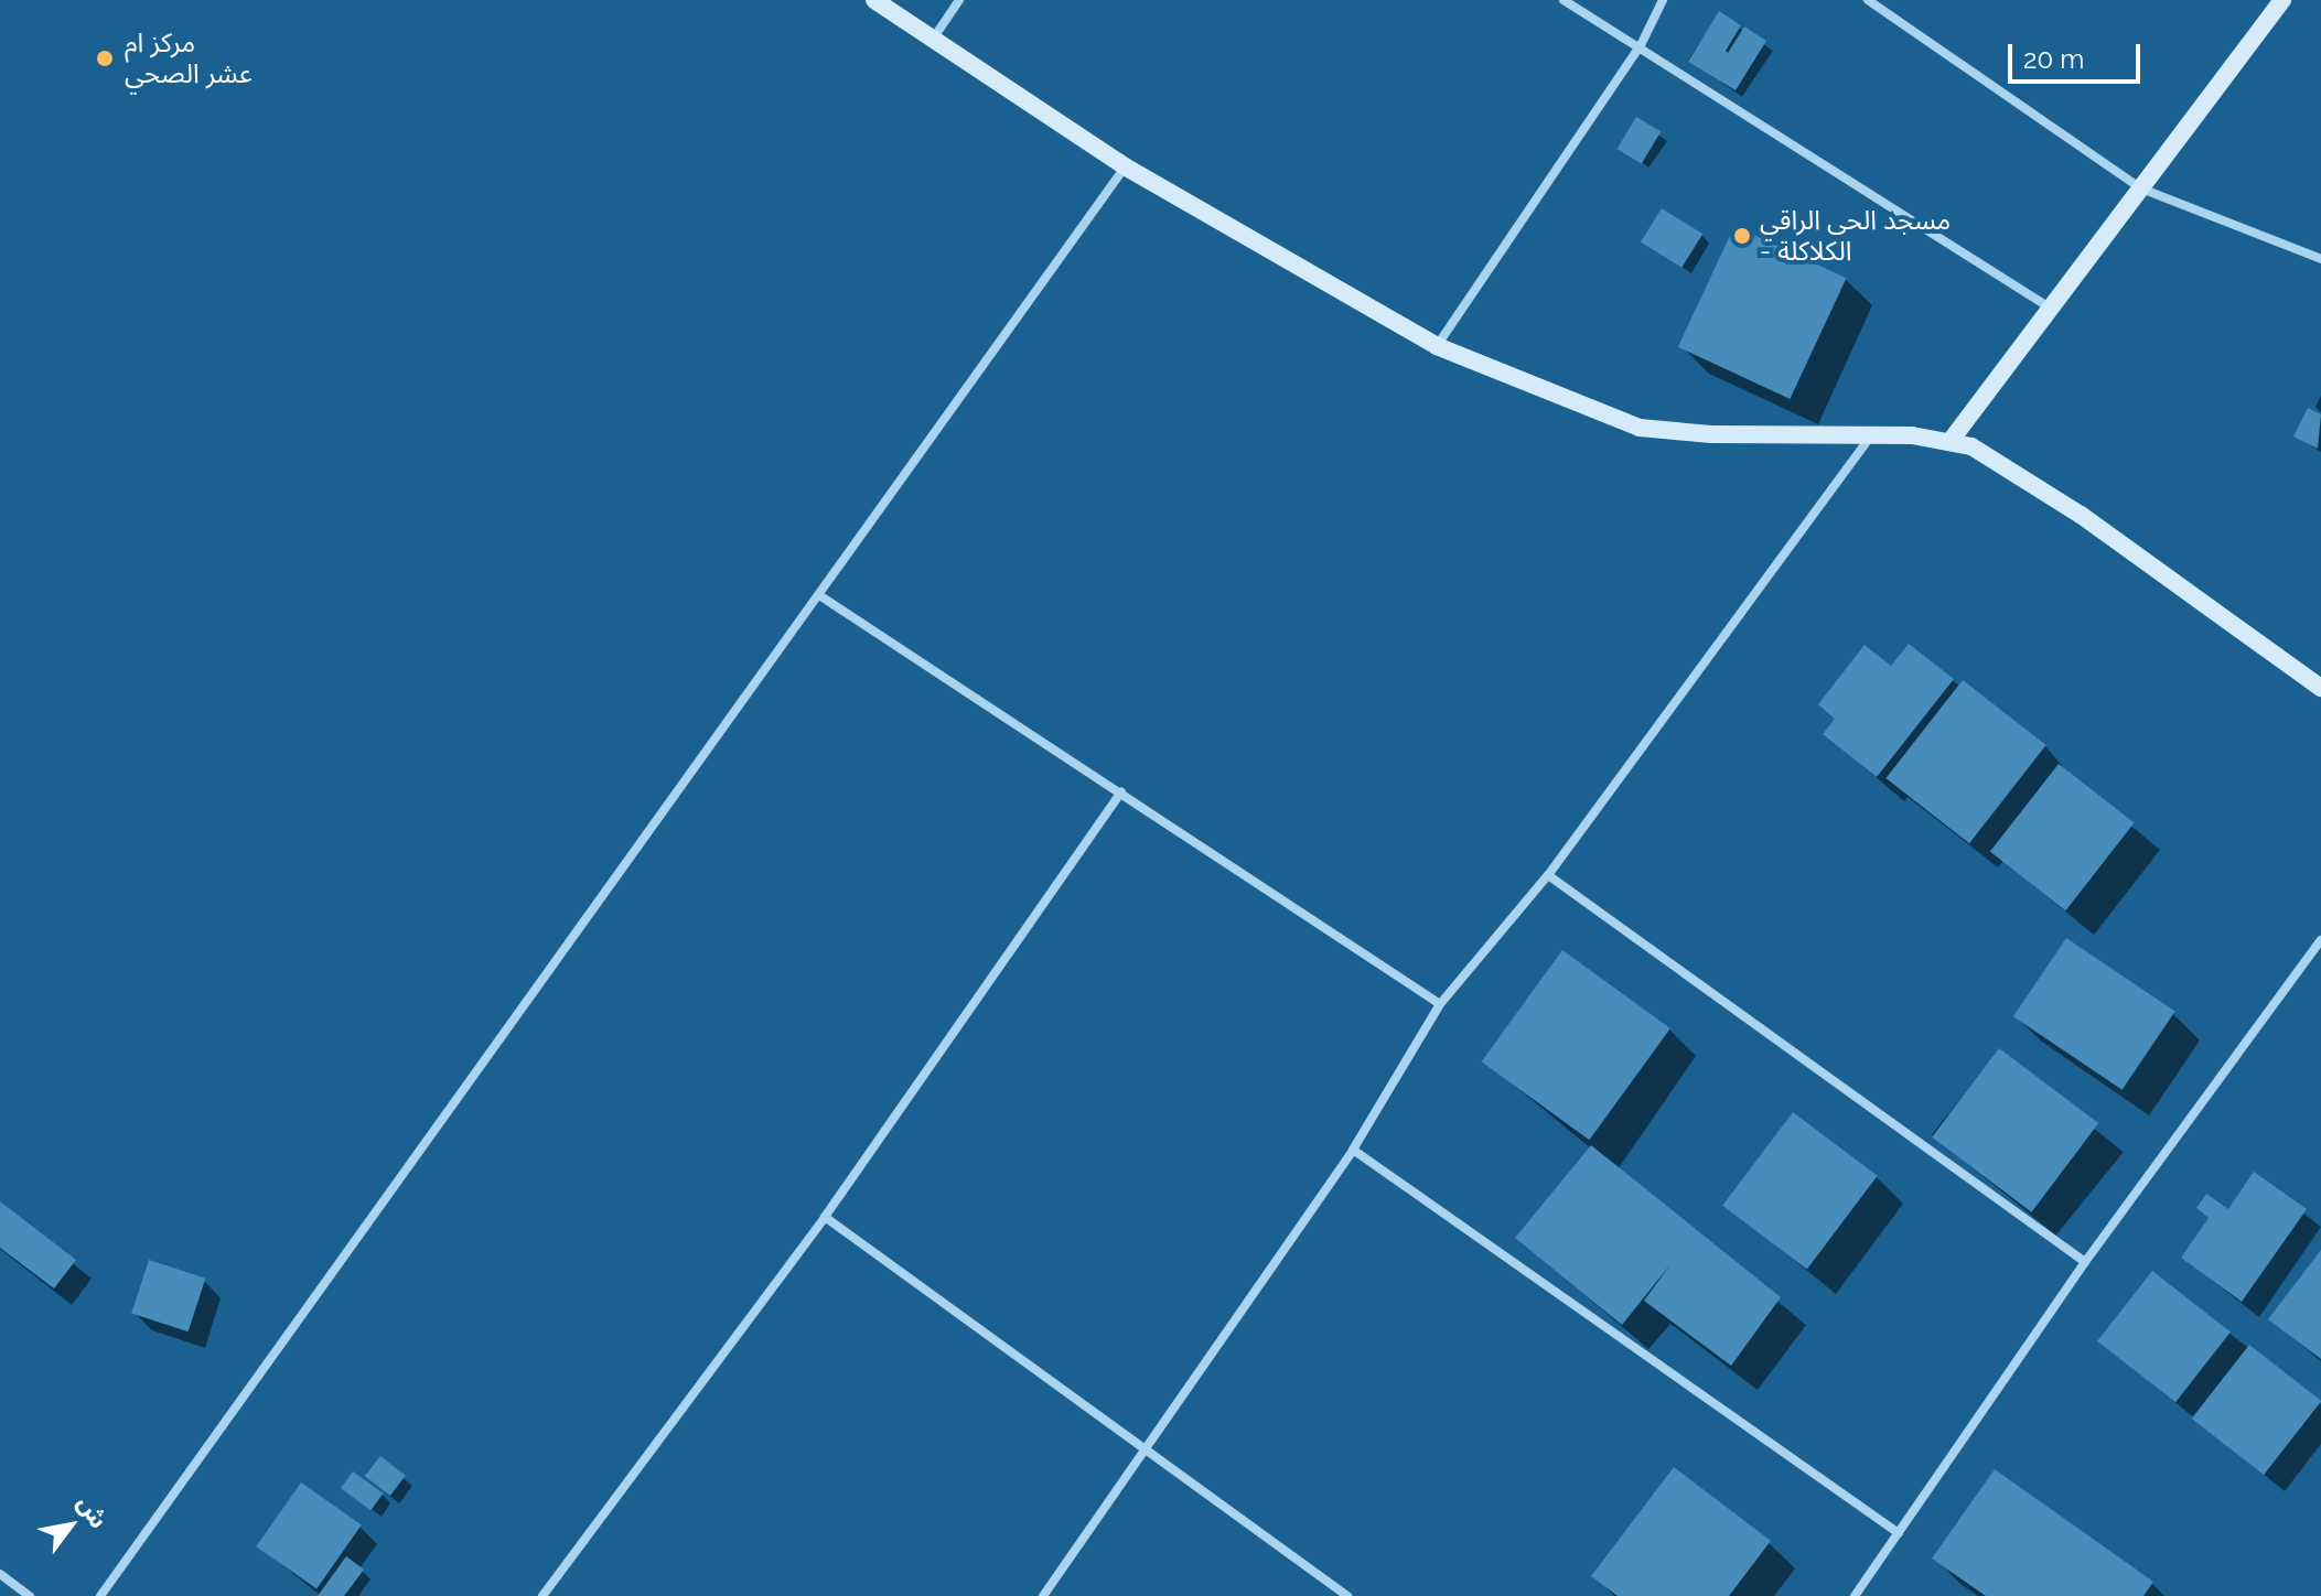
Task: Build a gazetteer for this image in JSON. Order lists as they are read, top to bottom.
{
  "places": ["مركز ام عشر الصحي", "مسجد الحي الراقي - الكلاكلة"],
  "scale_bar": "20 m",
  "north": "top right"
}
